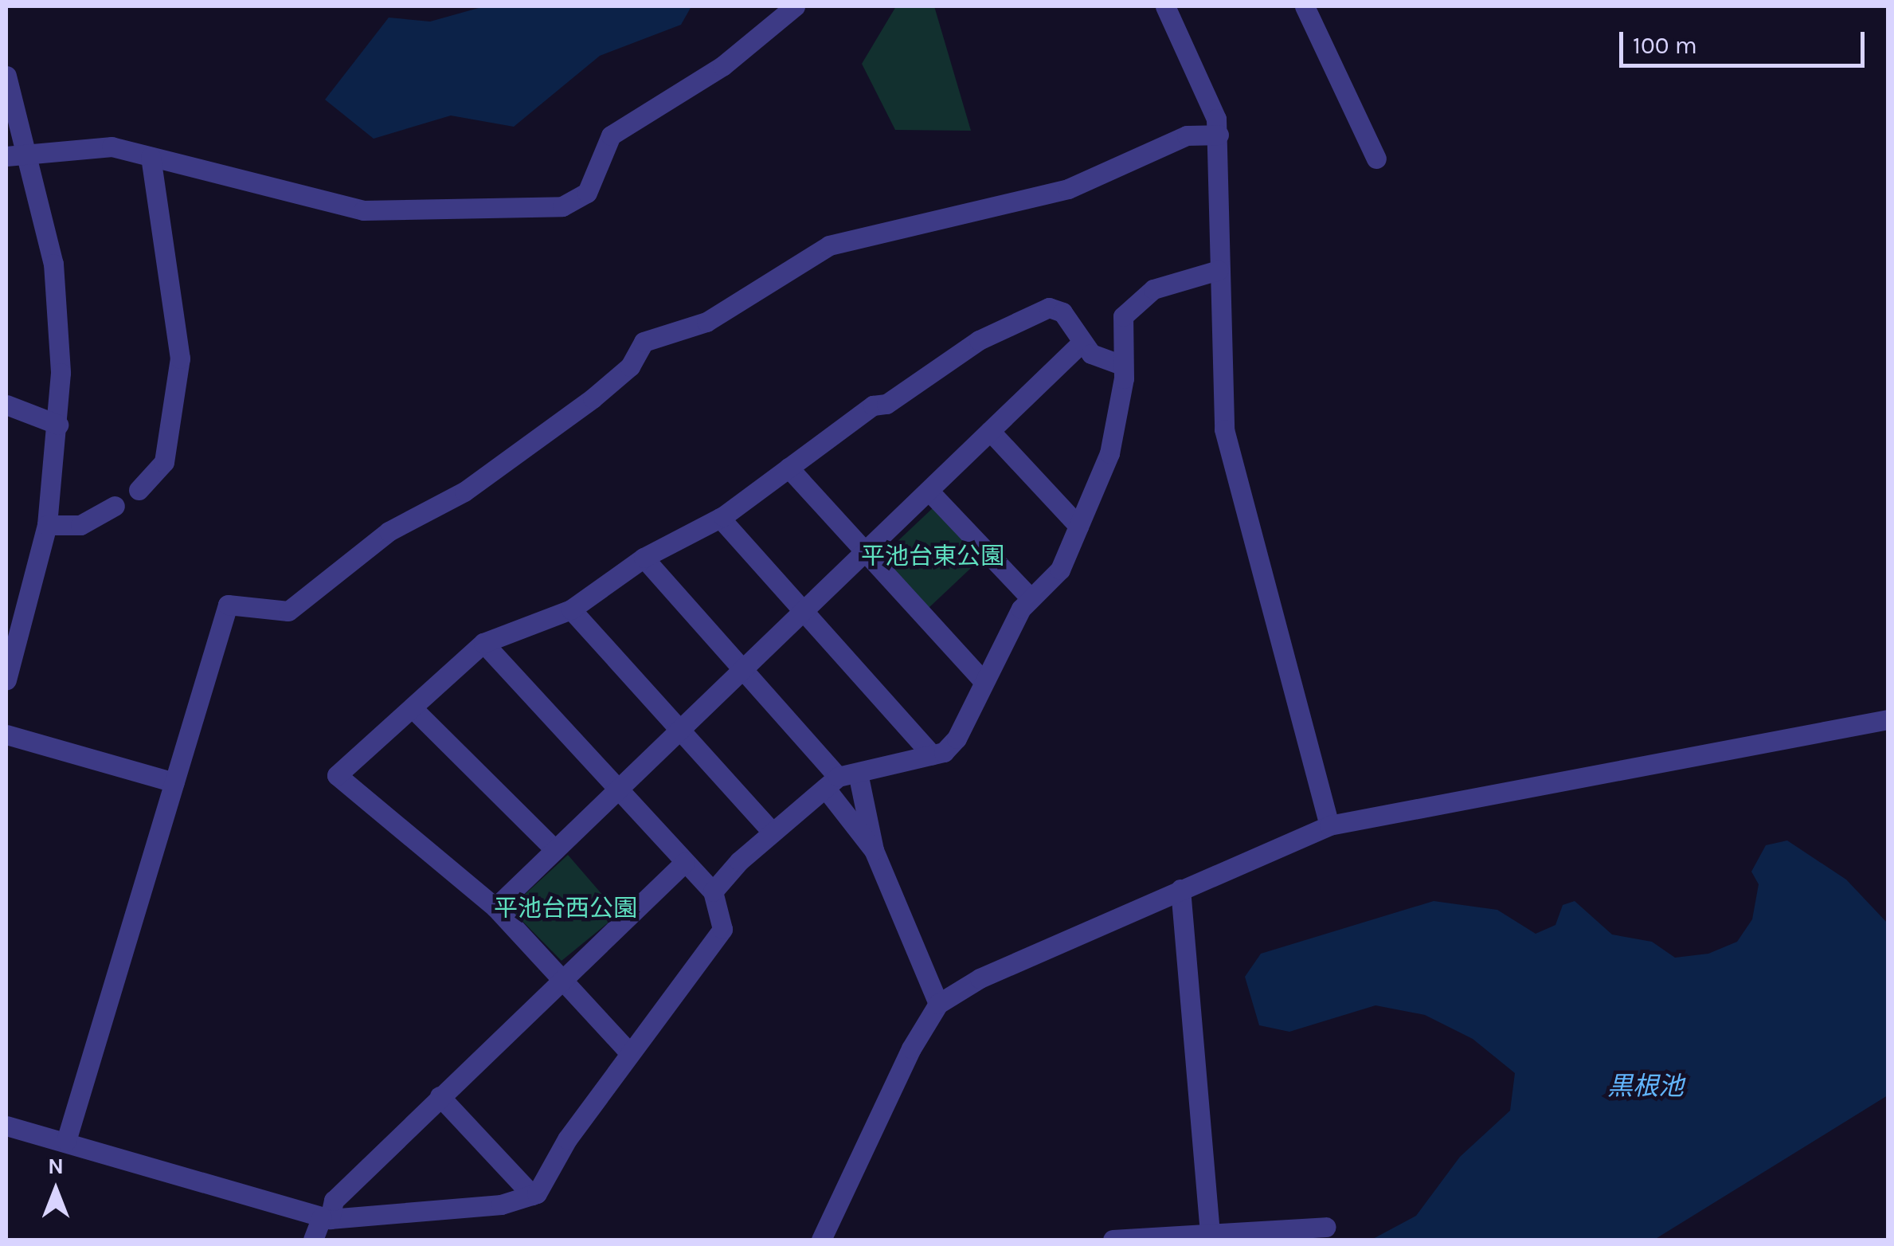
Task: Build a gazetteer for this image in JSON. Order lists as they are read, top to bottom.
{
  "water": ["黒根池"],
  "parks": ["平池台東公園", "平池台西公園"],
  "scale_bar": "100 m",
  "north": "top"
}
